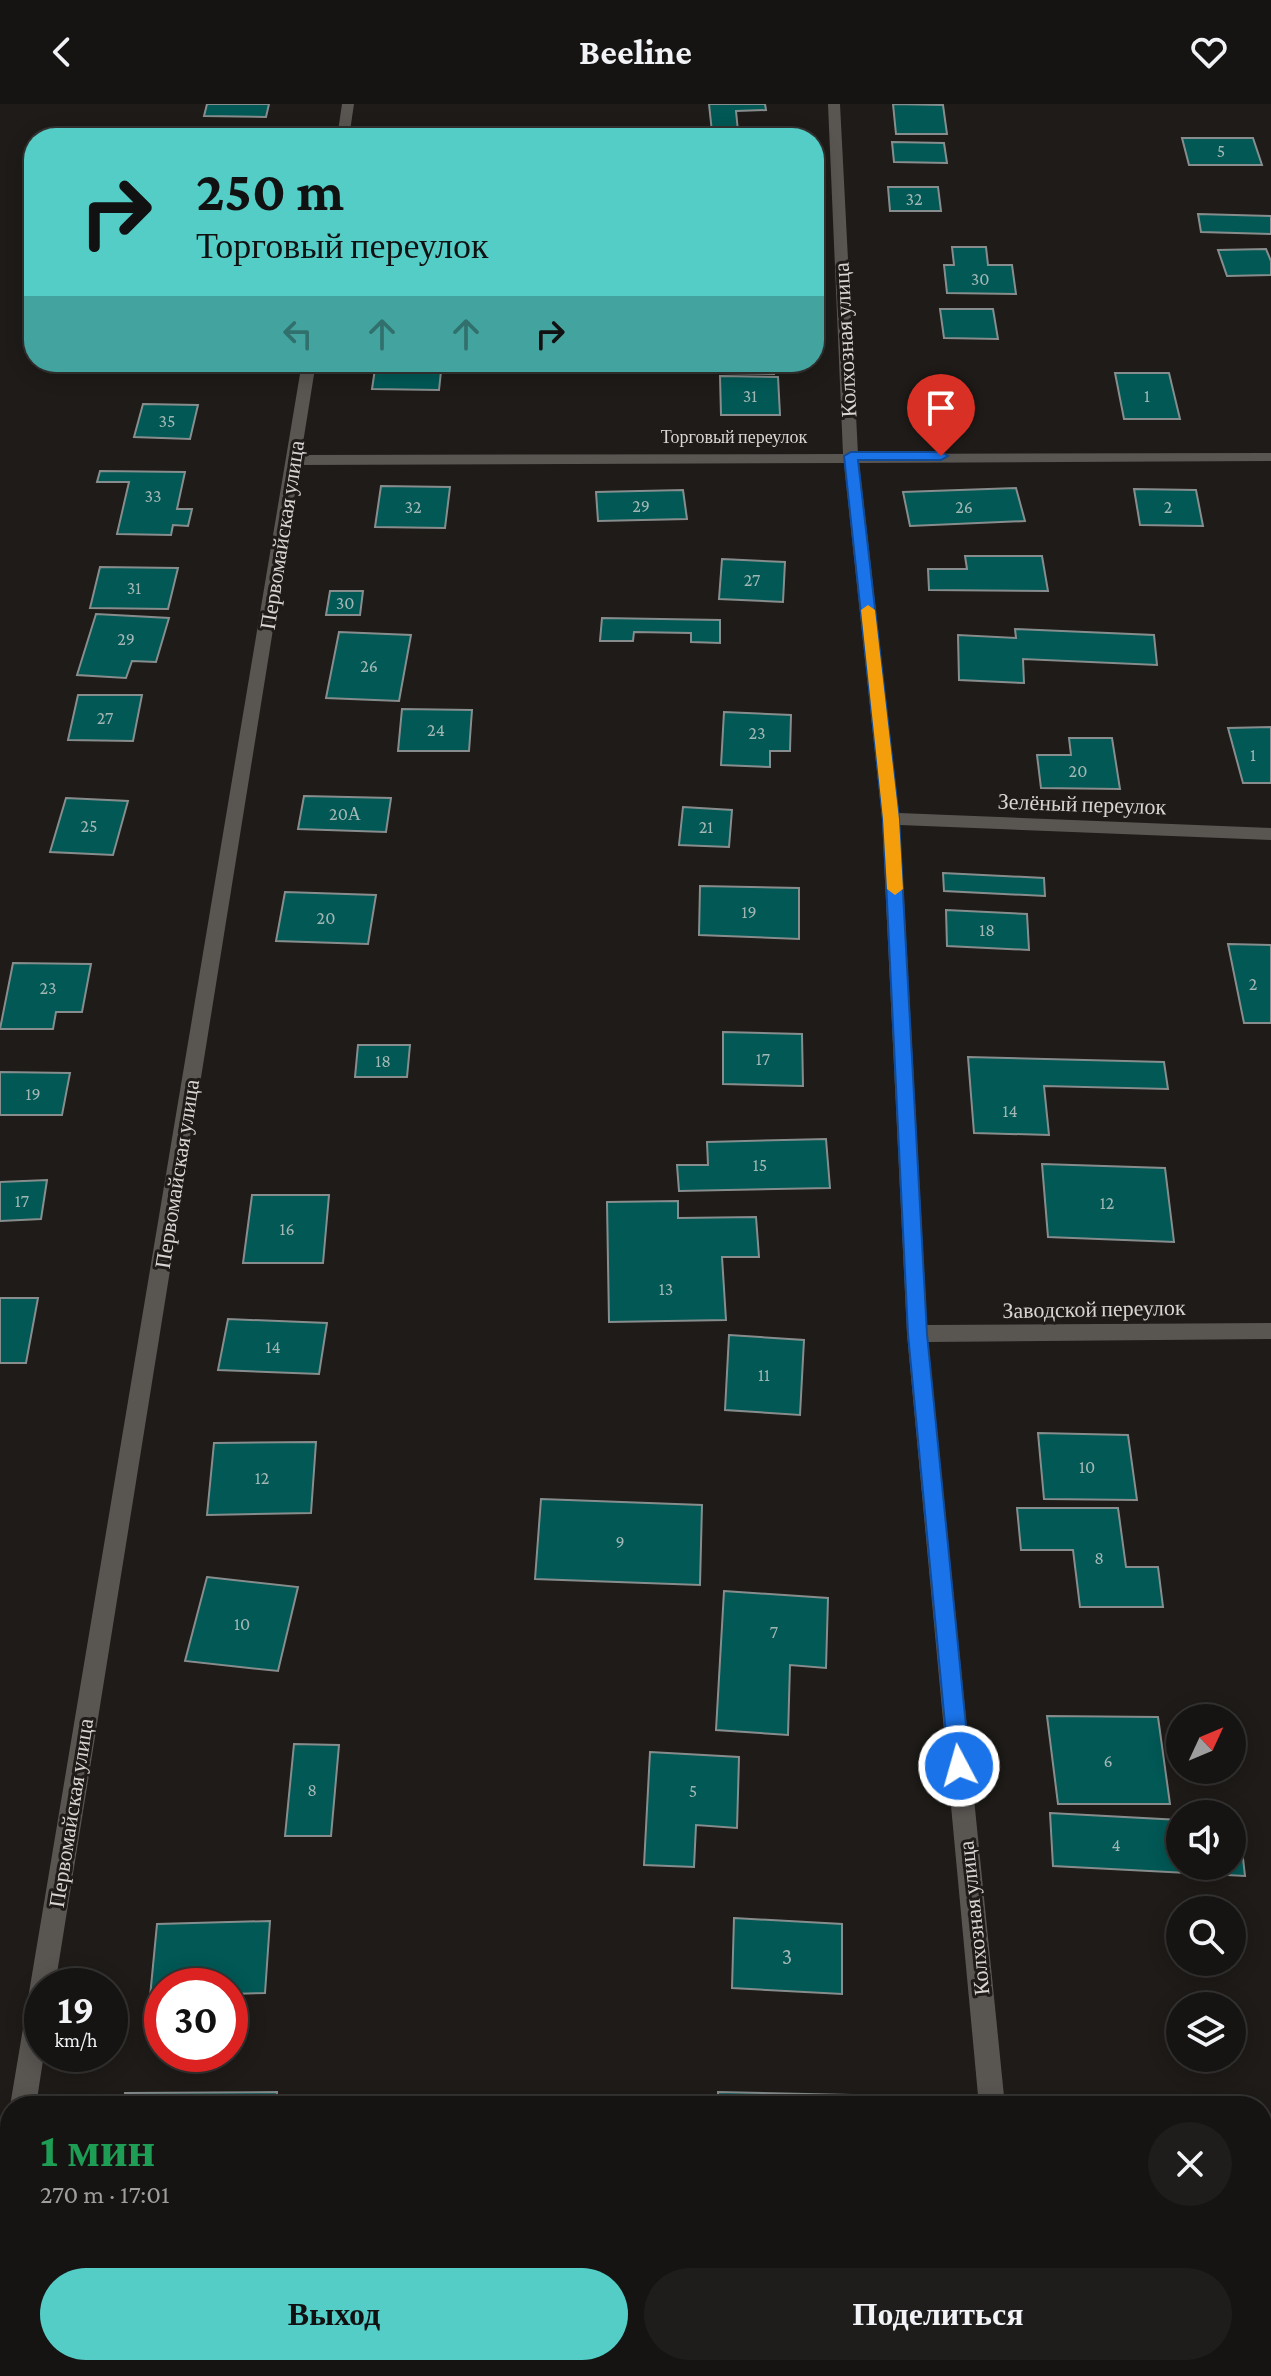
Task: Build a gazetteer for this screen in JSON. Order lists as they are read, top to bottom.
{
  "streets": {
    "street": [
      "Колхозная улица",
      "Торговый переулок",
      "Первомайская улица",
      "Зелёный переулок",
      "Заводской переулок"
    ]
  },
  "crossings": [
    ["Колхозная улица", "Торговый переулок"],
    ["Колхозная улица", "Зелёный переулок"],
    ["Колхозная улица", "Заводской переулок"],
    ["Торговый переулок", "Первомайская улица"]
  ],
  "house_numbers": [
    "5",
    "32",
    "30",
    "31",
    "1",
    "35",
    "33",
    "29",
    "32",
    "26",
    "2",
    "27",
    "31",
    "30",
    "29",
    "26",
    "27",
    "24",
    "23",
    "1",
    "20",
    "20А",
    "25",
    "21",
    "19",
    "20",
    "18",
    "2",
    "23",
    "17",
    "18",
    "19",
    "14",
    "15",
    "17",
    "12",
    "16",
    "13",
    "14",
    "11",
    "10",
    "12",
    "9",
    "8",
    "10",
    "7",
    "6",
    "8",
    "5",
    "4",
    "3"
  ],
  "north": "top right",
  "page": {
    "header": "Beeline",
    "turn": ["250 m", "Торговый переулок"],
    "speed": "19 km/h",
    "limit": "30",
    "heading": ["1 мин", "270 m · 17:01"],
    "buttons": ["Выход", "Поделиться"]
  }
}
